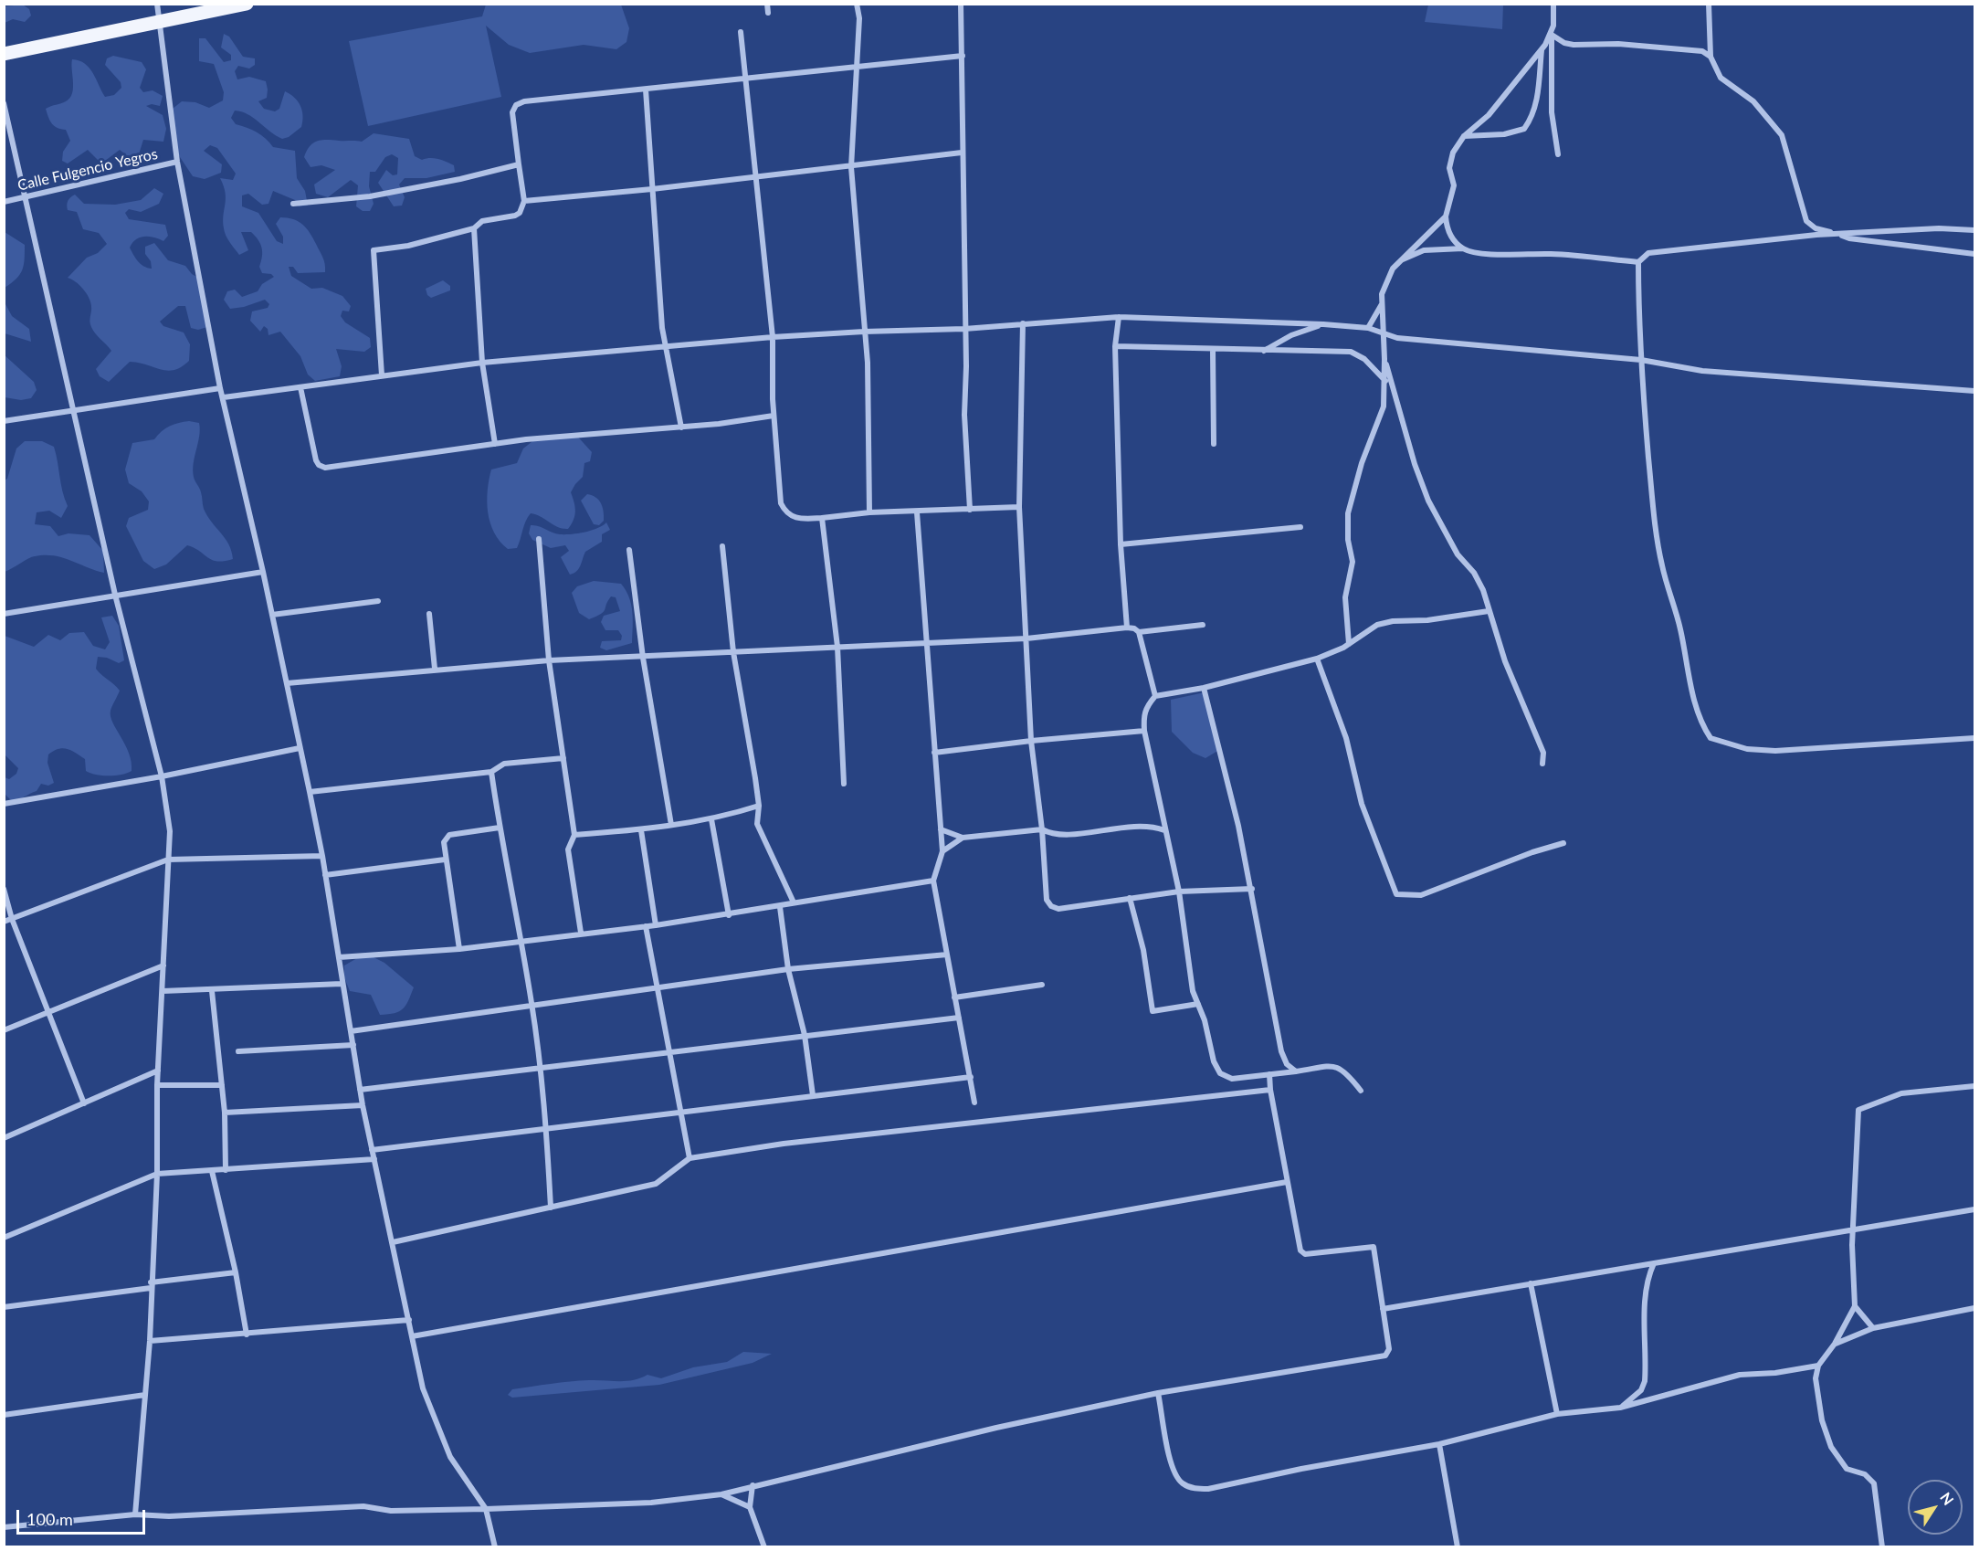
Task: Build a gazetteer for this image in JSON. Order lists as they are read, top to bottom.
{
  "streets": {
    "street": ["Calle Fulgencio Yegros"]
  },
  "scale_bar": "100 m",
  "north": "top right"
}
